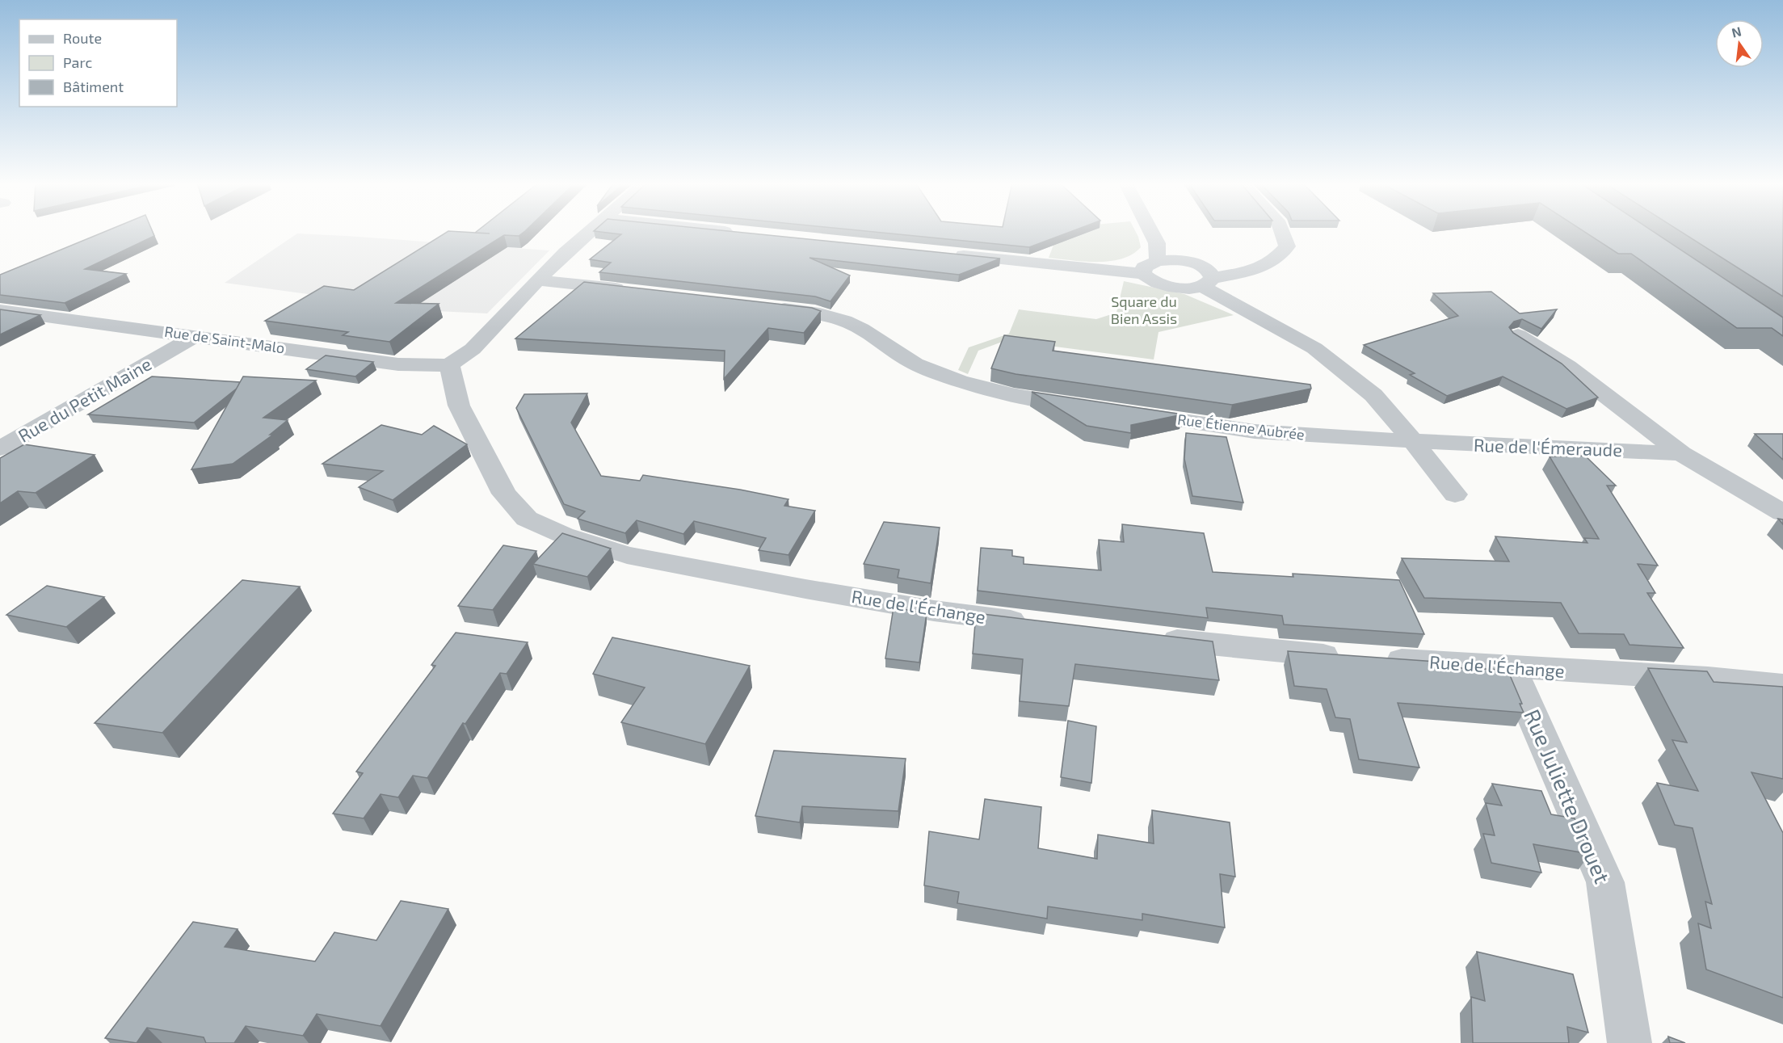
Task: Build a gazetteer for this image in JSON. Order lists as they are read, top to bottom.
{
  "streets": {
    "street": [
      "Rue de Saint-Malo",
      "Rue du Petit Maine",
      "Rue Étienne Aubrée",
      "Rue de l'Émeraude",
      "Rue de l'Échange",
      "Rue Juliette Drouet"
    ]
  },
  "crossings": [
    ["Rue de Saint-Malo", "Rue du Petit Maine"],
    ["Rue de Saint-Malo", "Rue de l'Échange"],
    ["Rue Étienne Aubrée", "Rue de l'Émeraude"],
    ["Rue de l'Échange", "Rue Juliette Drouet"]
  ],
  "parks": ["Square du Bien Assis"],
  "legend": ["Route", "Parc", "Bâtiment"],
  "north": "top"
}
